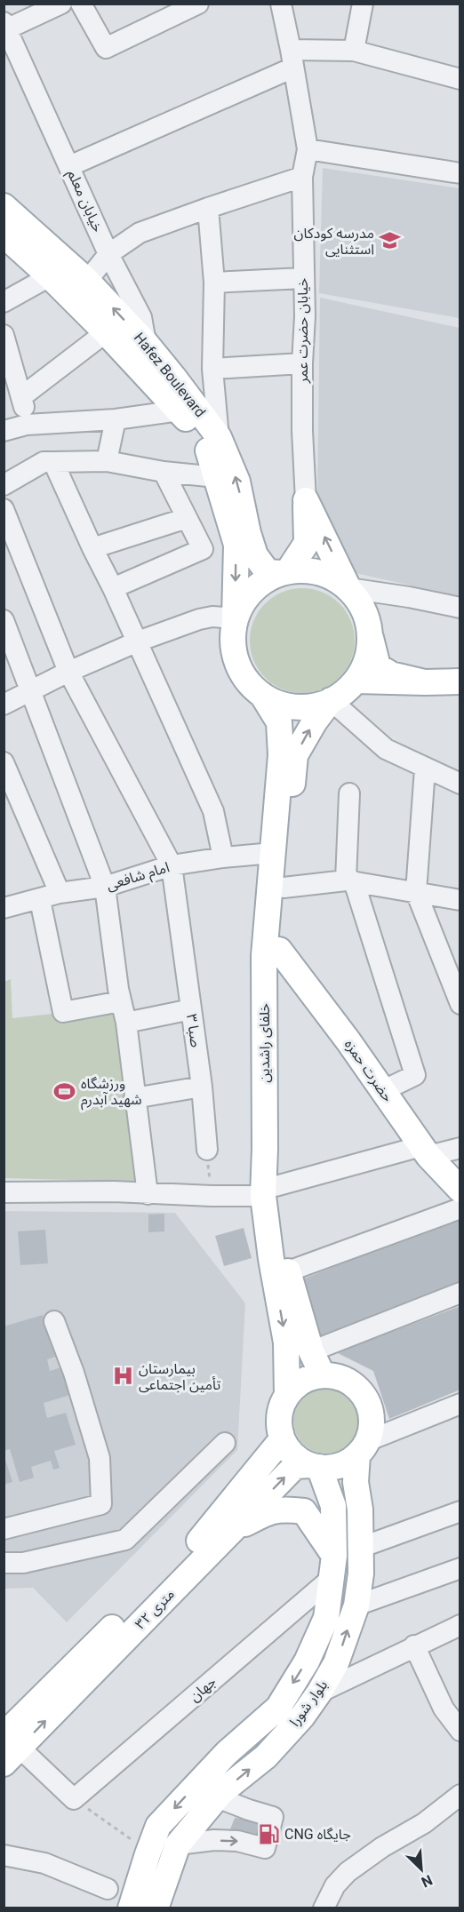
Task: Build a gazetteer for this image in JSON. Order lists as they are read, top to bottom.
{
  "streets": {
    "main road": [
      "Hafez Boulevard",
      "خلفای راشدین",
      "حضرت حمزه",
      "۳۲ متری",
      "بلوار شورا"
    ],
    "street": [
      "خیابان معلم",
      "خیابان حضرت عمر",
      "امام شافعی",
      "صبا ۳",
      "جهان"
    ]
  },
  "crossings": [
    ["خیابان معلم", "Hafez Boulevard"],
    ["Hafez Boulevard", "خلفای راشدین"],
    ["امام شافعی", "صبا ۳"],
    ["امام شافعی", "خلفای راشدین"],
    ["خلفای راشدین", "حضرت حمزه"],
    ["خلفای راشدین", "۳۲ متری"],
    ["خلفای راشدین", "بلوار شورا"],
    ["۳۲ متری", "بلوار شورا"],
    ["جهان", "بلوار شورا"]
  ],
  "places": {
    "school or university": ["مدرسه کودکان استثنایی"],
    "sports": ["ورزشگاه شهید آبدرم"],
    "hospital": ["بیمارستان تأمین اجتماعی"],
    "fuel station": ["CNG جایگاه"]
  },
  "north": "bottom right"
}
